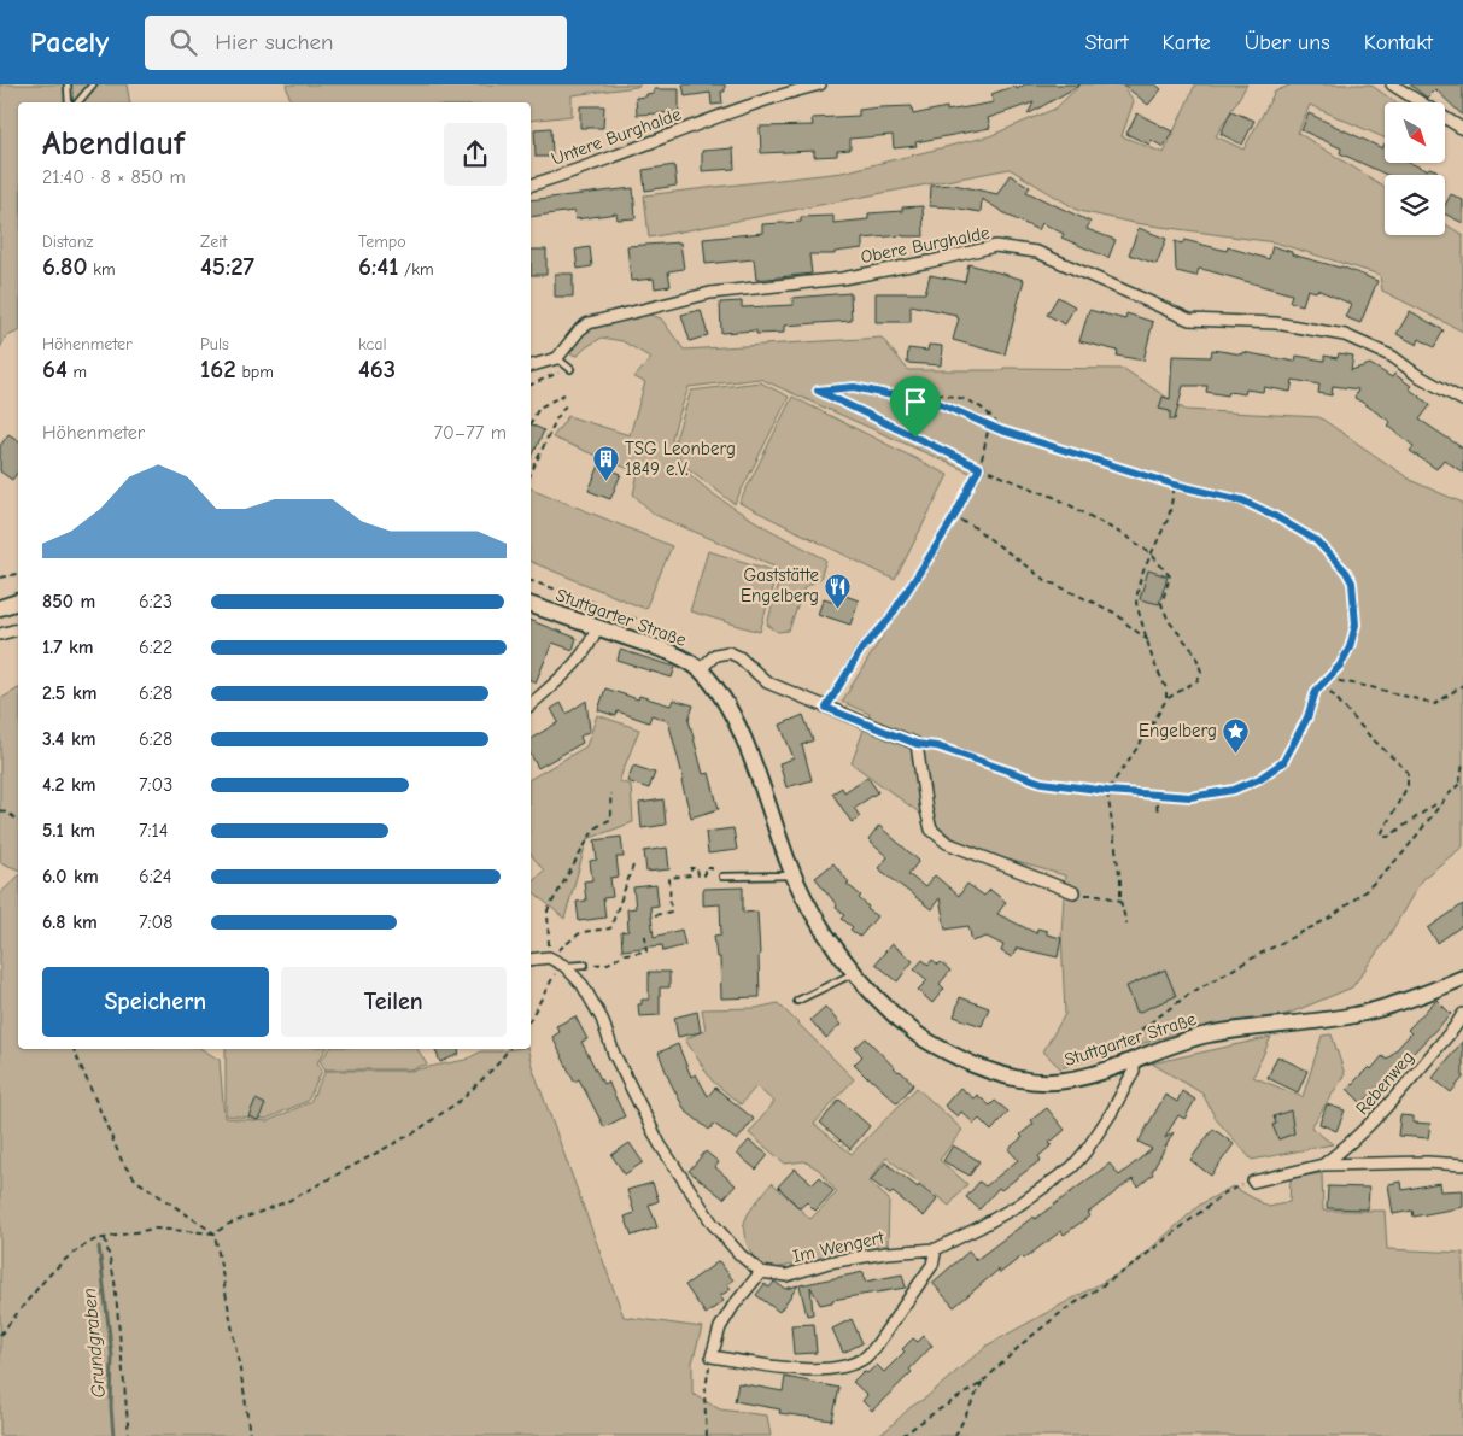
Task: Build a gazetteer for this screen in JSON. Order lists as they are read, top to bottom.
{
  "streets": {
    "main road": ["Stuttgarter Straße"],
    "street": [
      "Untere Burghalde",
      "Obere Burghalde",
      "Rebenweg",
      "Im Wengert"
    ]
  },
  "crossings": [
    ["Stuttgarter Straße", "Im Wengert"]
  ],
  "water": ["Grundgraben"],
  "places": {
    "building": ["TSG Leonberg 1849 e.V."],
    "restaurant": ["Gaststätte Engelberg"],
    "place": ["Engelberg"]
  },
  "north": "bottom right",
  "page": {
    "header": "Pacely",
    "search": "Hier suchen",
    "nav": [
      "Start",
      "Karte",
      "Über uns",
      "Kontakt"
    ],
    "heading": ["Abendlauf", "21:40 · 8 × 850 m"],
    "stats": [
      ["Distanz", "6.80 km"],
      ["Zeit", "45:27"],
      ["Tempo", "6:41 /km"],
      ["Höhenmeter", "64 m"],
      ["Puls", "162 bpm"],
      ["kcal", "463"]
    ],
    "chart": ["Höhenmeter", "70–77 m"],
    "list": [
      {
        "name": "850 m",
        "note": "6:23"
      },
      {
        "name": "1.7 km",
        "note": "6:22"
      },
      {
        "name": "2.5 km",
        "note": "6:28"
      },
      {
        "name": "3.4 km",
        "note": "6:28"
      },
      {
        "name": "4.2 km",
        "note": "7:03"
      },
      {
        "name": "5.1 km",
        "note": "7:14"
      },
      {
        "name": "6.0 km",
        "note": "6:24"
      },
      {
        "name": "6.8 km",
        "note": "7:08"
      }
    ],
    "buttons": ["Speichern", "Teilen"]
  }
}
